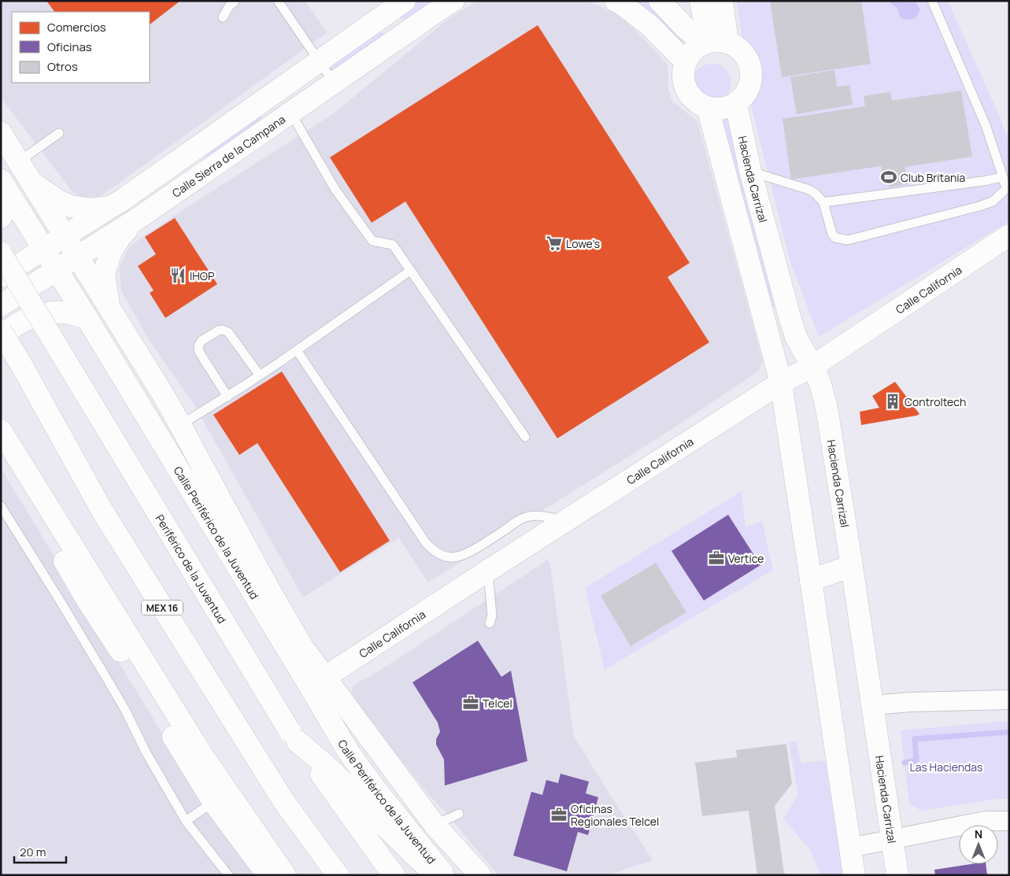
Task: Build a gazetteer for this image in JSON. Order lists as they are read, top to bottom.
{
  "streets": {
    "main road": [
      "Calle Sierra de la Campana",
      "Hacienda Carrizal",
      "Calle California",
      "Calle Periférico de la Juventud",
      "Periférico de la Juventud",
      "MEX 16"
    ]
  },
  "crossings": [
    ["Calle Sierra de la Campana", "Calle Periférico de la Juventud"],
    ["Hacienda Carrizal", "Calle California"],
    ["Calle California", "Calle Periférico de la Juventud"]
  ],
  "parks": ["Las Haciendas"],
  "places": {
    "sports": ["Club Britania"],
    "supermarket": ["Lowe's"],
    "restaurant": ["IHOP"],
    "building": ["Controltech"],
    "office": ["Vertice", "Telcel", "Oficinas Regionales Telcel"]
  },
  "legend": ["Comercios", "Oficinas", "Otros"],
  "scale_bar": "20 m",
  "north": "top"
}
